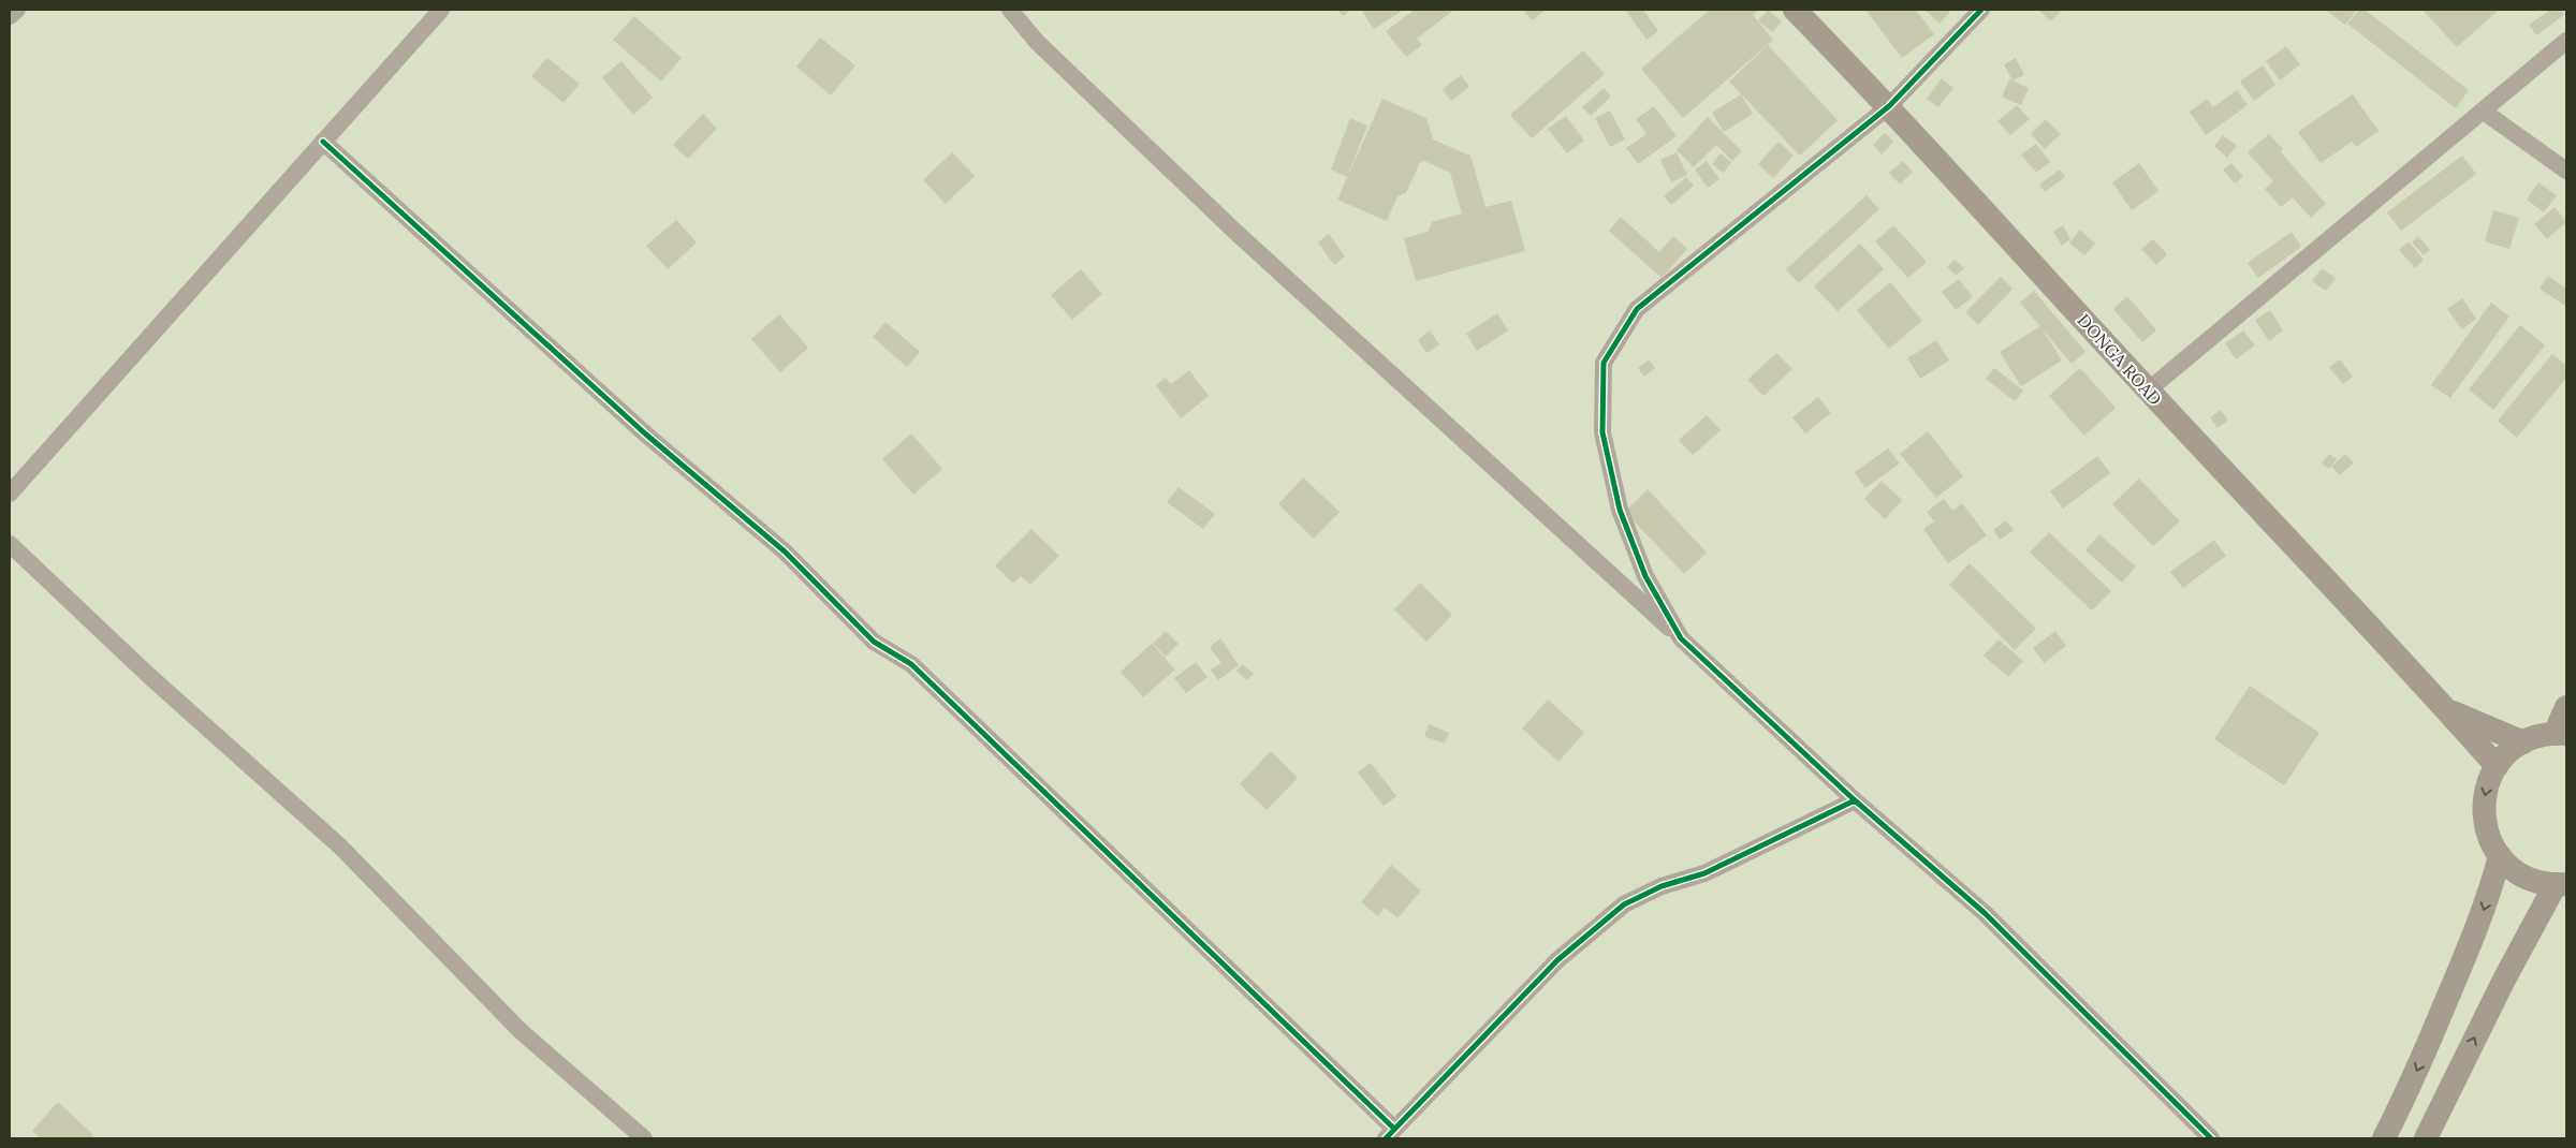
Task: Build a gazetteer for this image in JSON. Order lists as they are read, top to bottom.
{
  "streets": {
    "street": ["DONGA ROAD"]
  }
}
